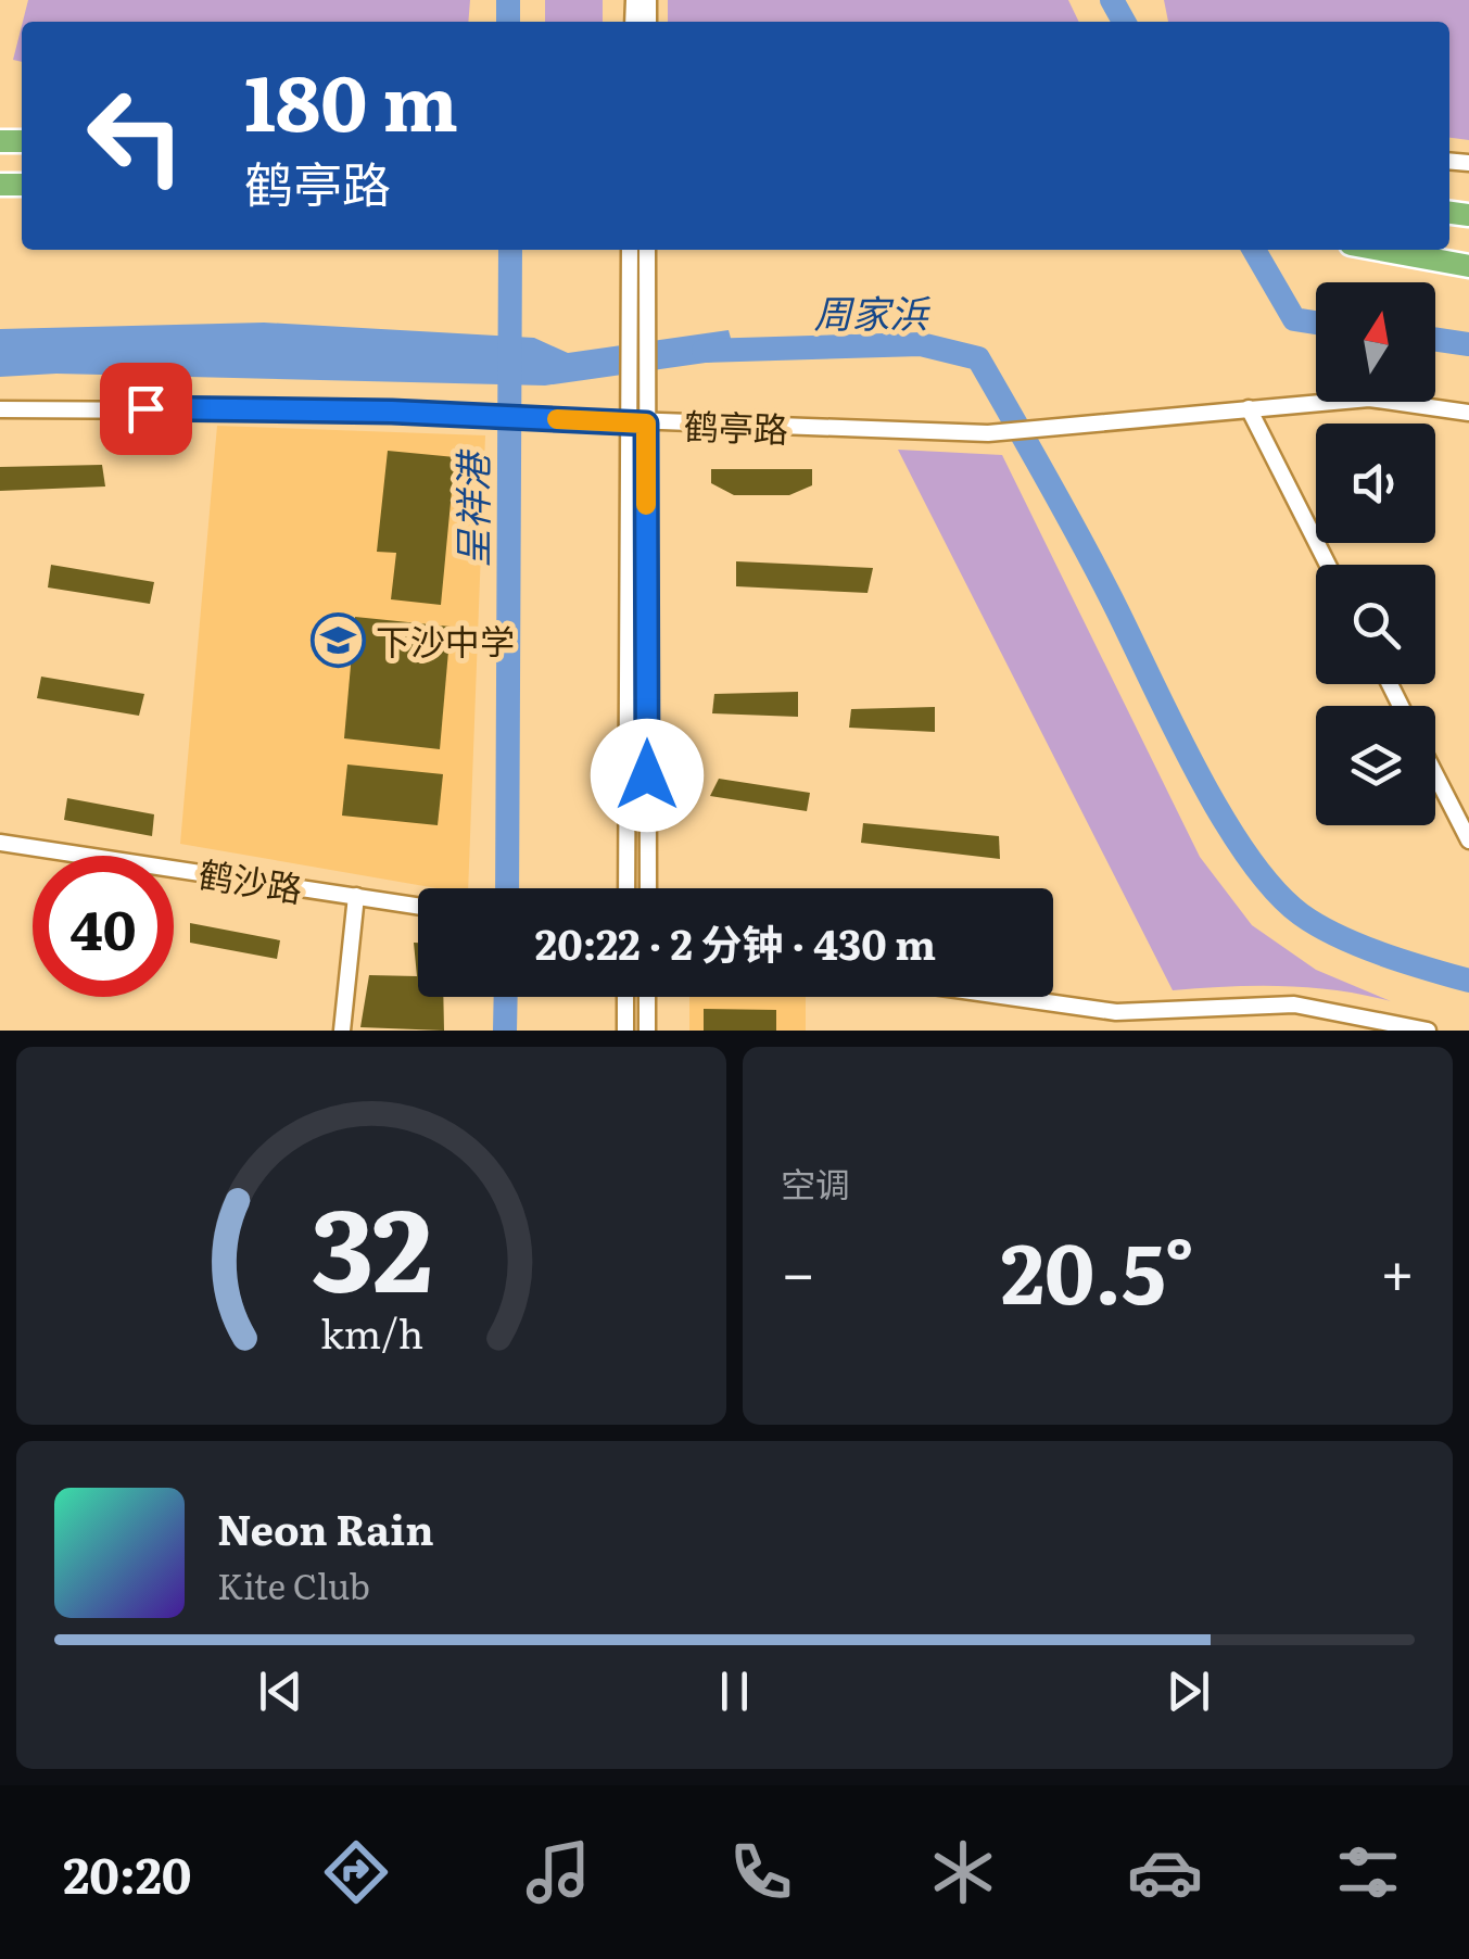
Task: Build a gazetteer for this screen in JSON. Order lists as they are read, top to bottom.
{
  "streets": {
    "street": ["鹤亭路", "鹤沙路"]
  },
  "water": ["周家浜", "呈祥港"],
  "places": {
    "school or university": ["下沙中学"]
  },
  "north": "top",
  "page": {
    "turn": ["180 m", "鹤亭路"],
    "limit": "40",
    "trip": "20:22 · 2 分钟 · 430 m",
    "tile": "空调",
    "heat": ["−", "20.5°", "+"],
    "song": ["Neon Rain", "Kite Club"],
    "tabs": "20:20",
    "gauge": ["32", "km/h"]
  }
}
